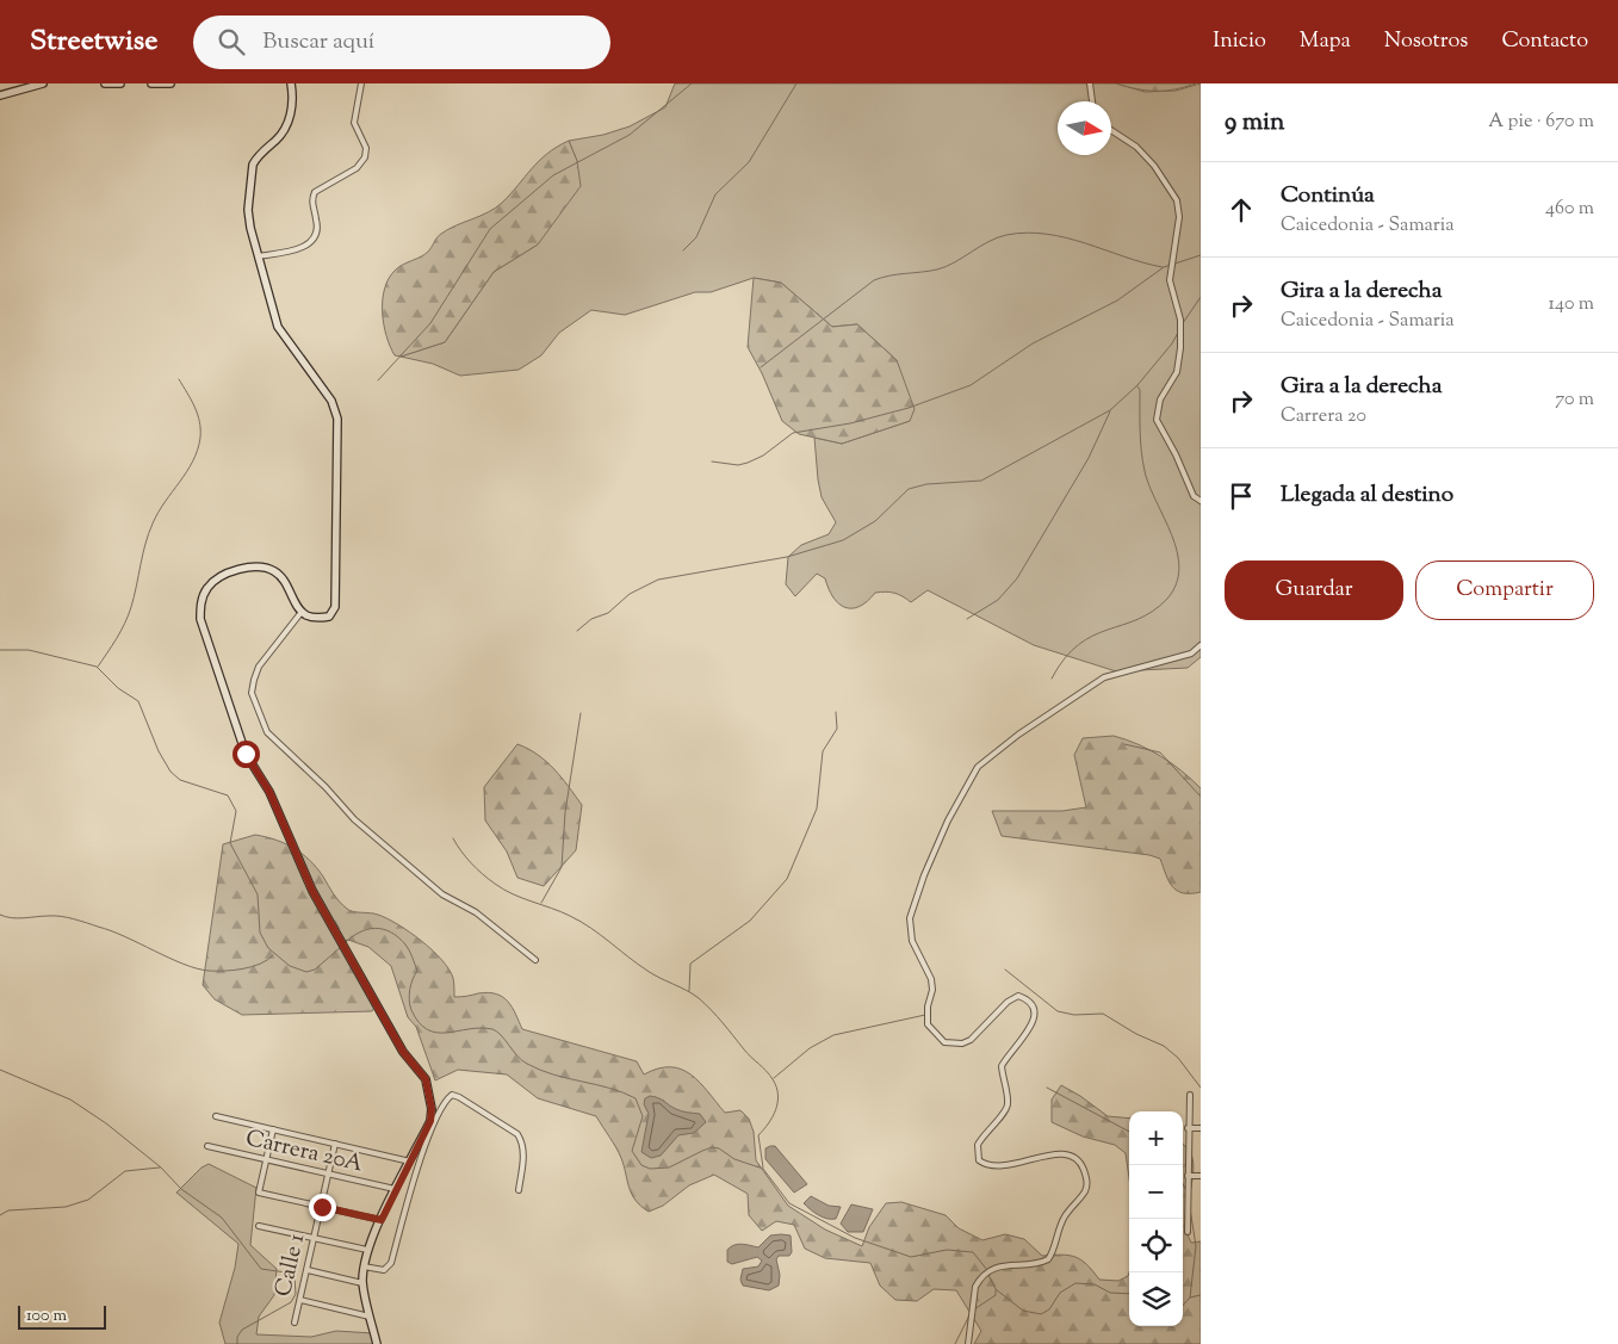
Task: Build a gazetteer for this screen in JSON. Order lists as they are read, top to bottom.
{
  "streets": {
    "street": ["Carrera 20A", "Calle 1"]
  },
  "crossings": [
    ["Carrera 20A", "Calle 1"]
  ],
  "scale_bar": "100 m",
  "north": "right",
  "page": {
    "header": "Streetwise",
    "search": "Buscar aquí",
    "nav": [
      "Inicio",
      "Mapa",
      "Nosotros",
      "Contacto"
    ],
    "heading": ["9 min", "A pie · 670 m"],
    "list": [
      ["Continúa", "Caicedonia - Samaria", "460 m"],
      ["Gira a la derecha", "Caicedonia - Samaria", "140 m"],
      ["Gira a la derecha", "Carrera 20", "70 m"],
      "Llegada al destino"
    ],
    "buttons": ["Guardar", "Compartir"],
    "map_buttons": ["+", "−"],
    "scale": "100 m"
  }
}
